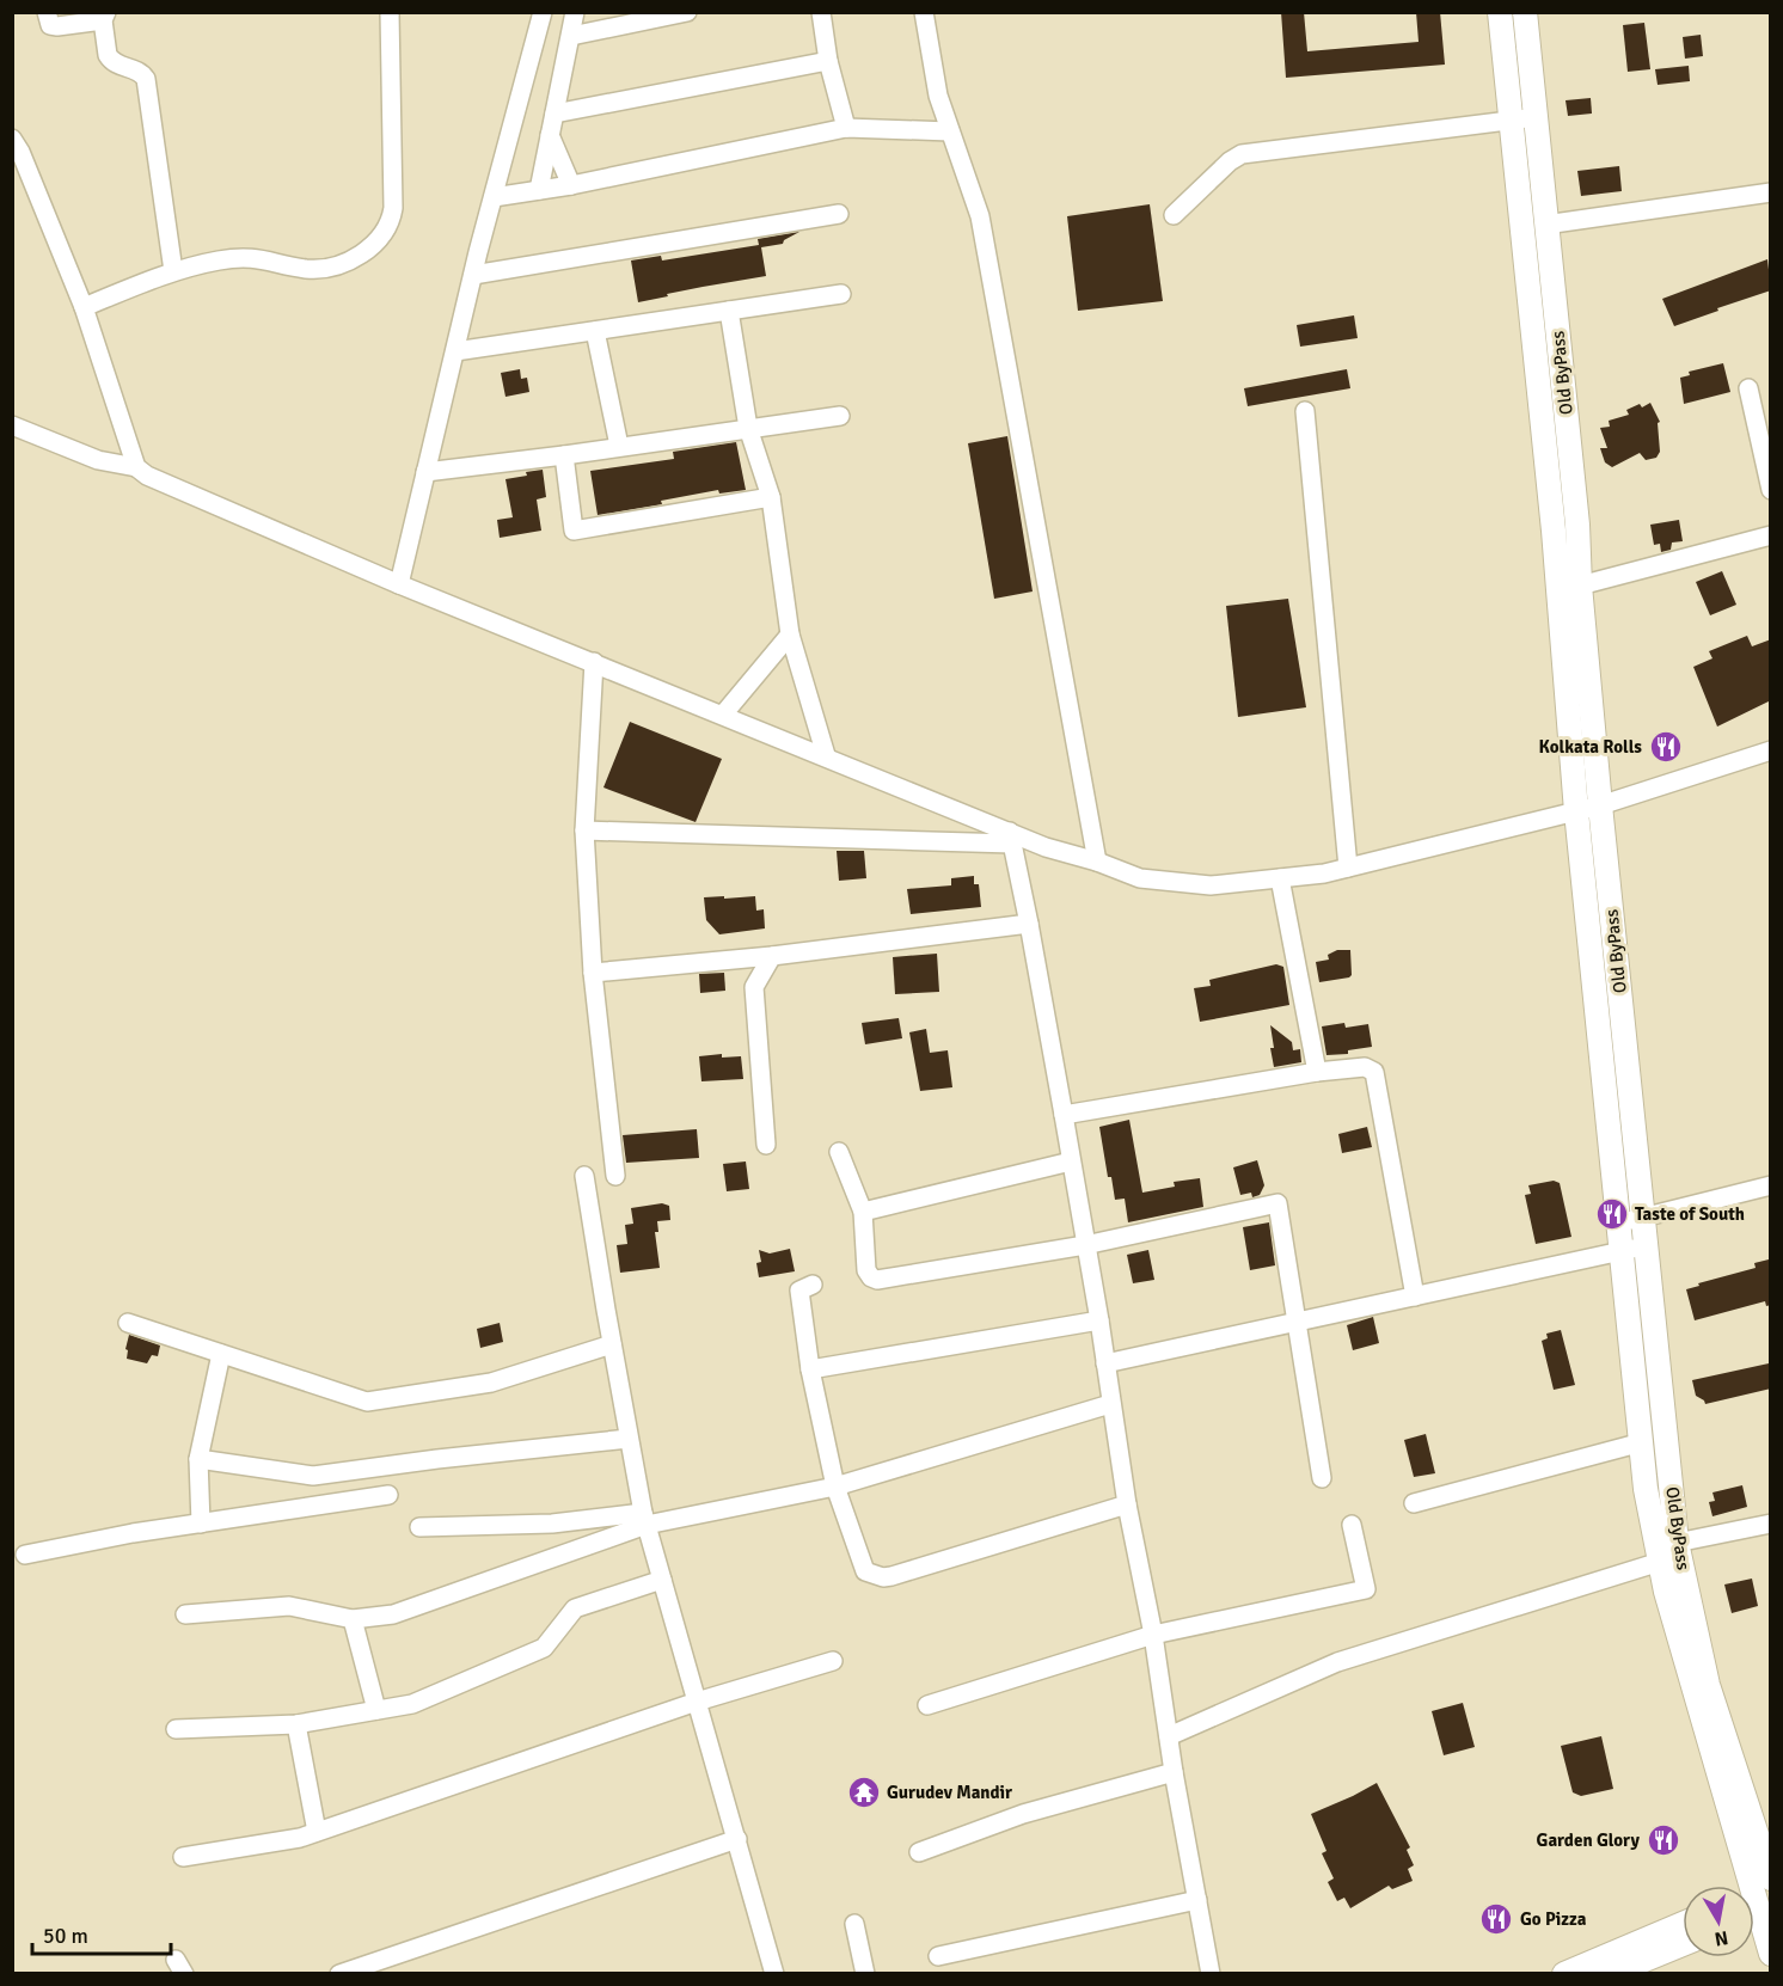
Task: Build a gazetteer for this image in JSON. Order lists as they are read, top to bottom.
{
  "streets": {
    "main road": ["Old ByPass"]
  },
  "places": {
    "restaurant": [
      "Kolkata Rolls",
      "Taste of South",
      "Garden Glory",
      "Go Pizza"
    ],
    "temple": ["Gurudev Mandir"]
  },
  "scale_bar": "50 m",
  "north": "bottom"
}
